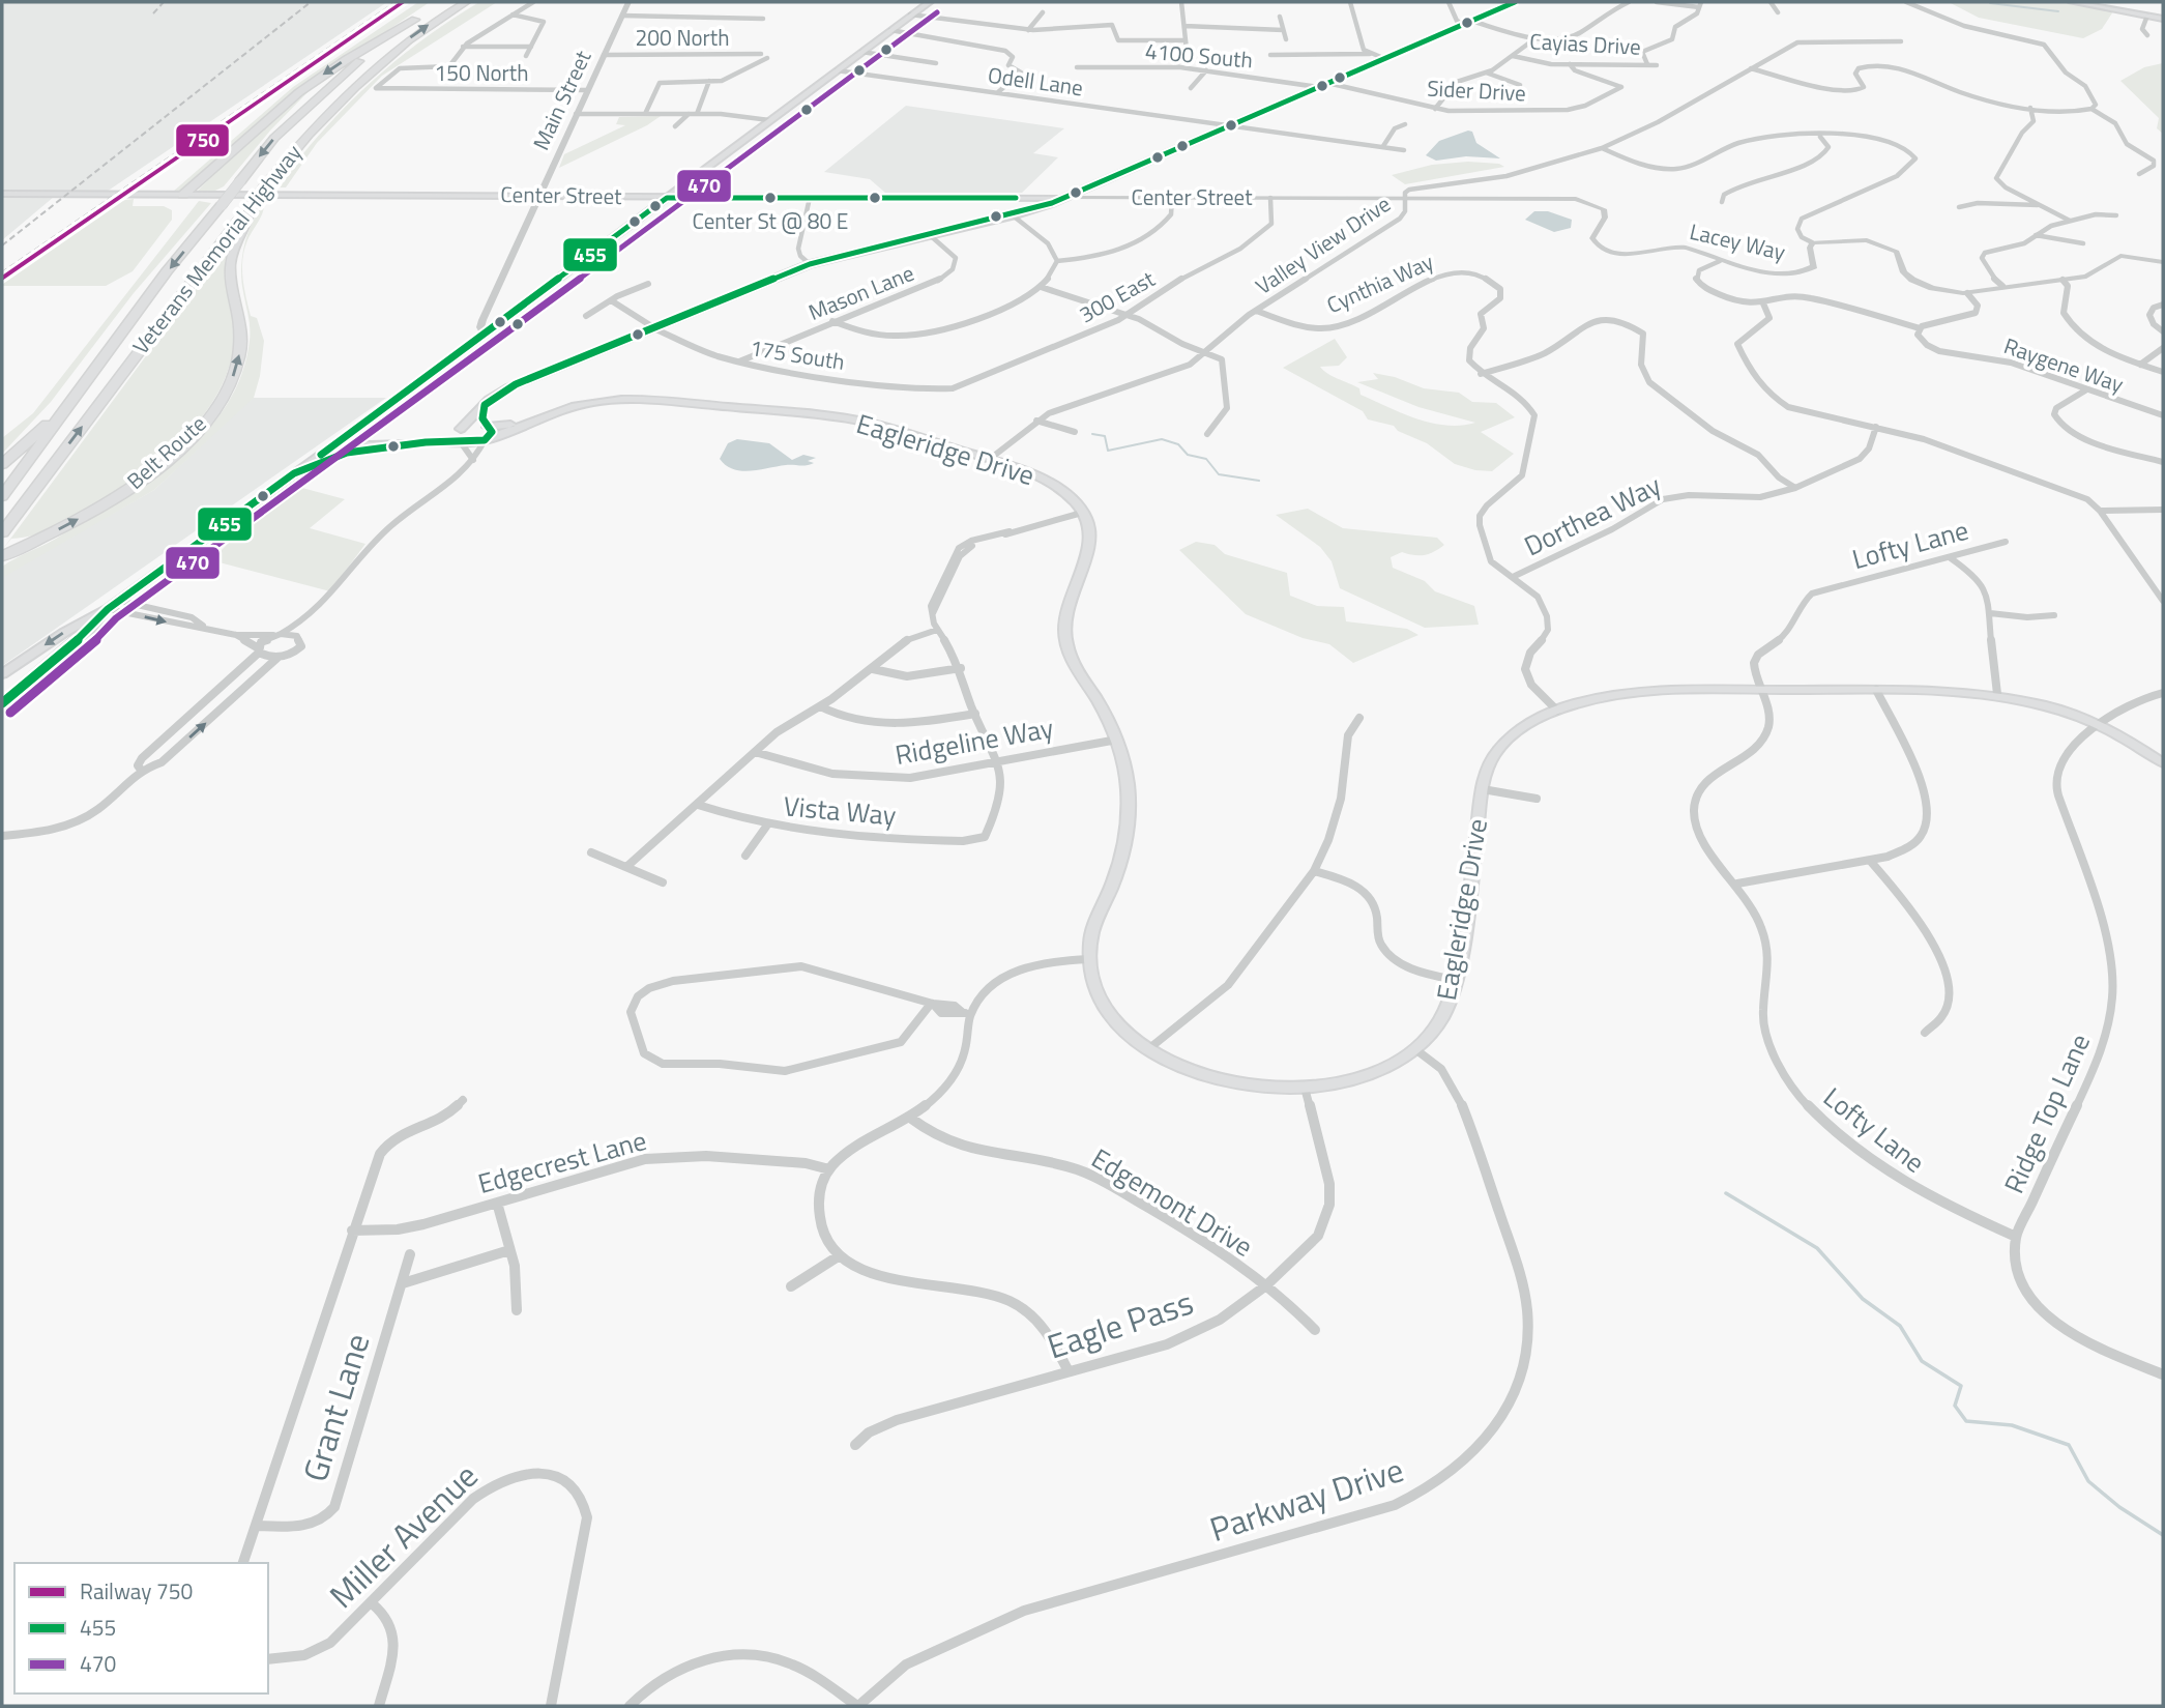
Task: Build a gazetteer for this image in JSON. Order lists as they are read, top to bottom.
{
  "streets": {
    "highway": ["Veterans Memorial Highway", "Belt Route"],
    "main road": ["Center Street", "Eagleridge Drive"],
    "street": [
      "200 North",
      "Cayias Drive",
      "4100 South",
      "150 North",
      "Odell Lane",
      "Sider Drive",
      "Main Street",
      "Lacey Way",
      "Valley View Drive",
      "Cynthia Way",
      "Mason Lane",
      "300 East",
      "175 South",
      "Raygene Way",
      "Dorthea Way",
      "Lofty Lane",
      "Ridgeline Way",
      "Vista Way",
      "Ridge Top Lane",
      "Edgecrest Lane",
      "Edgemont Drive",
      "Eagle Pass",
      "Grant Lane",
      "Parkway Drive",
      "Miller Avenue"
    ]
  },
  "crossings": [
    ["200 North", "Main Street"],
    ["Cayias Drive", "Sider Drive"],
    ["150 North", "Main Street"],
    ["Main Street", "Center Street"],
    ["Center Street", "Lacey Way"],
    ["Center Street", "Valley View Drive"],
    ["Center Street", "300 East"],
    ["Lacey Way", "Raygene Way"],
    ["Valley View Drive", "Cynthia Way"],
    ["Valley View Drive", "Eagleridge Drive"],
    ["Veterans Memorial Highway", "Belt Route"],
    ["Mason Lane", "175 South"],
    ["300 East", "175 South"],
    ["Eagleridge Drive", "Lofty Lane"],
    ["Eagleridge Drive", "Ridgeline Way"],
    ["Eagleridge Drive", "Ridge Top Lane"],
    ["Eagleridge Drive", "Eagle Pass"],
    ["Eagleridge Drive", "Parkway Drive"],
    ["Lofty Lane", "Ridge Top Lane"],
    ["Ridgeline Way", "Vista Way"],
    ["Edgemont Drive", "Eagle Pass"]
  ],
  "one_way": ["Belt Route"],
  "places": ["Center St @ 80 E"],
  "lines": ["rail line 750", "transit line 455", "transit line 470"],
  "legend": ["Railway 750", "455", "470"]
}
